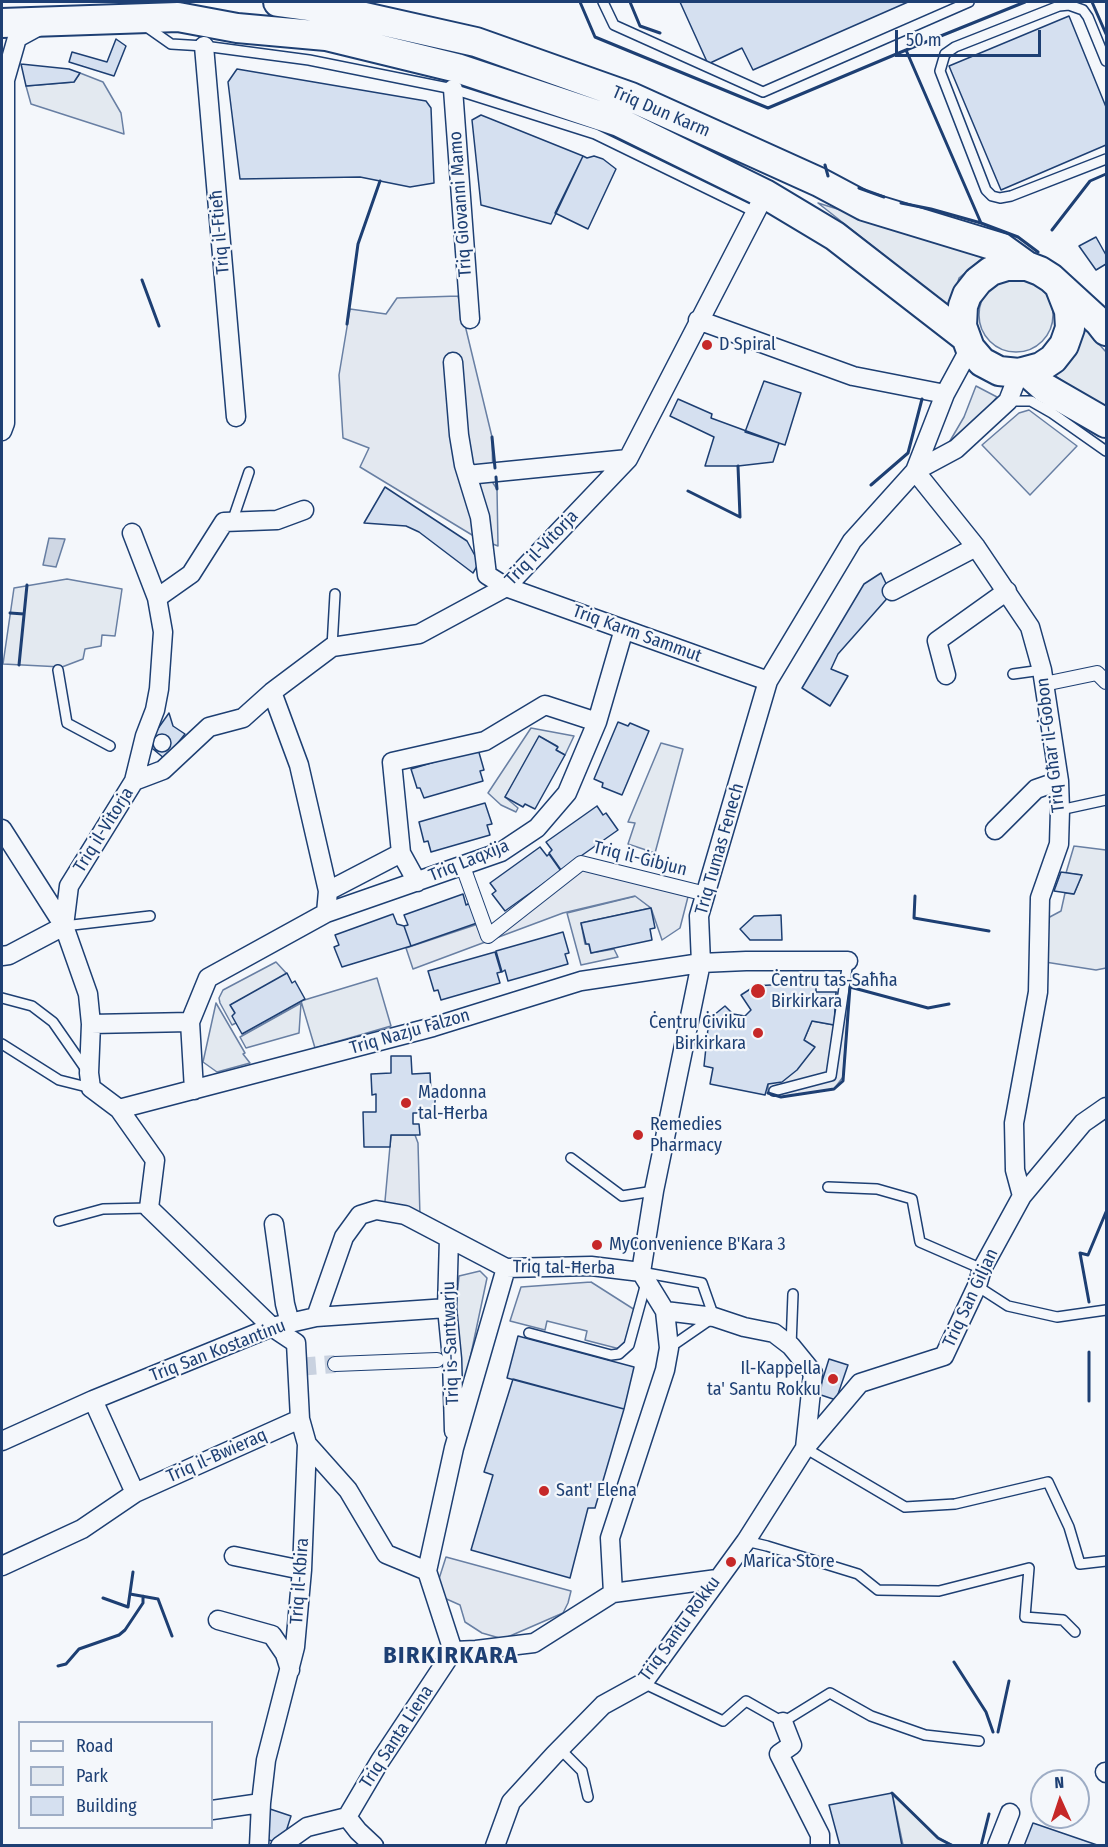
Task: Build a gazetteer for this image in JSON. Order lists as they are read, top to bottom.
{
  "streets": {
    "highway": ["Triq Dun Karm"],
    "street": [
      "Triq Giovanni Mamo",
      "Triq il-Ftieħ",
      "Triq il-Vitorja",
      "Triq Karm Sammut",
      "Triq Għar il-Ġobon",
      "Triq Tumas Fenech",
      "Triq il-Ġibjun",
      "Triq Laqxija",
      "Triq Nazju Falzon",
      "Triq tal-Ħerba",
      "Triq San Ġiljan",
      "Triq is-Santwarju",
      "Triq San Kostantinu",
      "Triq il-Bwieraq",
      "Triq il-Kbira",
      "Triq Santu Rokku",
      "Triq Santa Liena"
    ]
  },
  "crossings": [
    ["Triq Dun Karm", "Triq Giovanni Mamo"],
    ["Triq Dun Karm", "Triq il-Ftieħ"],
    ["Triq Dun Karm", "Triq il-Vitorja"],
    ["Triq Dun Karm", "Triq Tumas Fenech"],
    ["Triq il-Vitorja", "Triq Karm Sammut"],
    ["Triq Karm Sammut", "Triq Tumas Fenech"],
    ["Triq Karm Sammut", "Triq Laqxija"],
    ["Triq Għar il-Ġobon", "Triq Tumas Fenech"],
    ["Triq Għar il-Ġobon", "Triq San Ġiljan"],
    ["Triq Tumas Fenech", "Triq il-Ġibjun"],
    ["Triq Tumas Fenech", "Triq Nazju Falzon"],
    ["Triq Tumas Fenech", "Triq tal-Ħerba"],
    ["Triq il-Ġibjun", "Triq Laqxija"],
    ["Triq Laqxija", "Triq Nazju Falzon"],
    ["Triq tal-Ħerba", "Triq is-Santwarju"],
    ["Triq tal-Ħerba", "Triq San Kostantinu"],
    ["Triq San Ġiljan", "Triq Santu Rokku"],
    ["Triq is-Santwarju", "Triq San Kostantinu"],
    ["Triq San Kostantinu", "Triq il-Kbira"],
    ["Triq il-Bwieraq", "Triq il-Kbira"]
  ],
  "districts": ["BIRKIRKARA"],
  "places": [
    "D Spiral",
    "Ċentru tas-Saħħa Birkirkara",
    "Ċentru Ċiviku Birkirkara",
    "Madonna tal-Ħerba",
    "Remedies Pharmacy",
    "MyConvenience B'Kara 3",
    "Il-Kappella ta' Santu Rokku",
    "Sant' Elena",
    "Marica Store"
  ],
  "legend": ["Road", "Park", "Building"],
  "scale_bar": "50 m",
  "north": "top"
}
